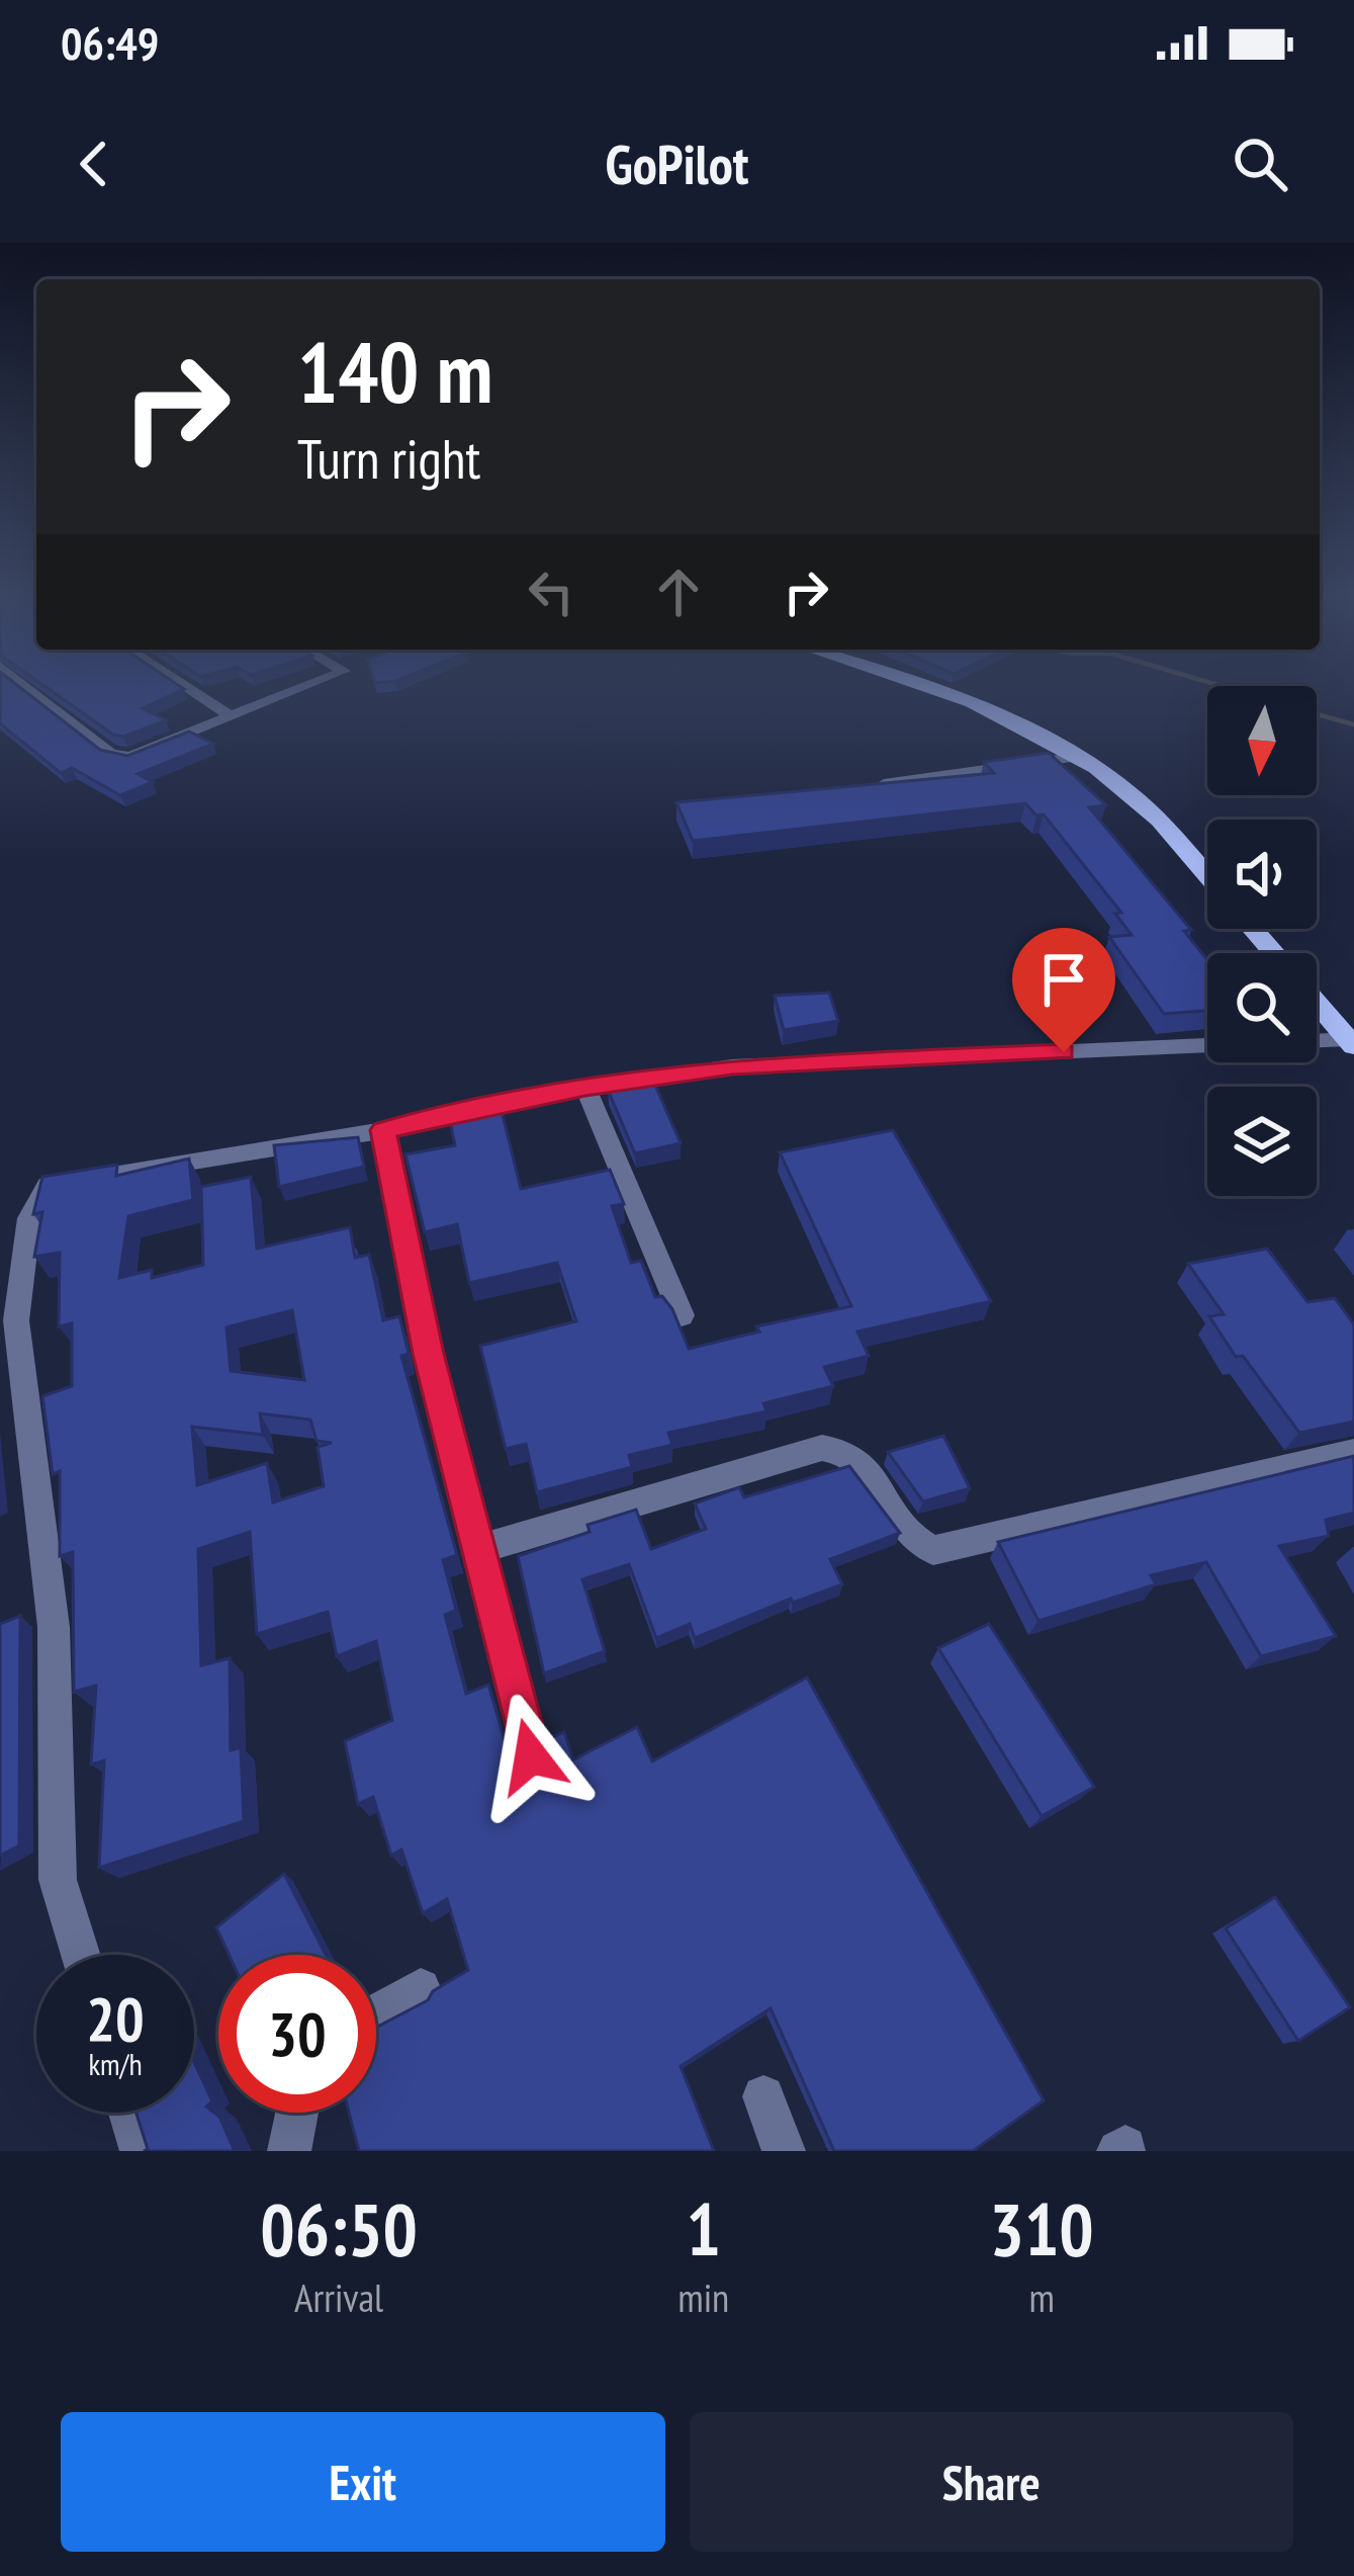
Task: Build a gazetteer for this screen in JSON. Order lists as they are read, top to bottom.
{
  "north": "bottom",
  "page": {
    "status": "06:49",
    "header": "GoPilot",
    "turn": ["140 m", "Turn right"],
    "speed": "20 km/h",
    "limit": "30",
    "eta": [
      "06:50",
      "Arrival",
      "1",
      "min",
      "310",
      "m"
    ],
    "buttons": ["Exit", "Share"]
  }
}
